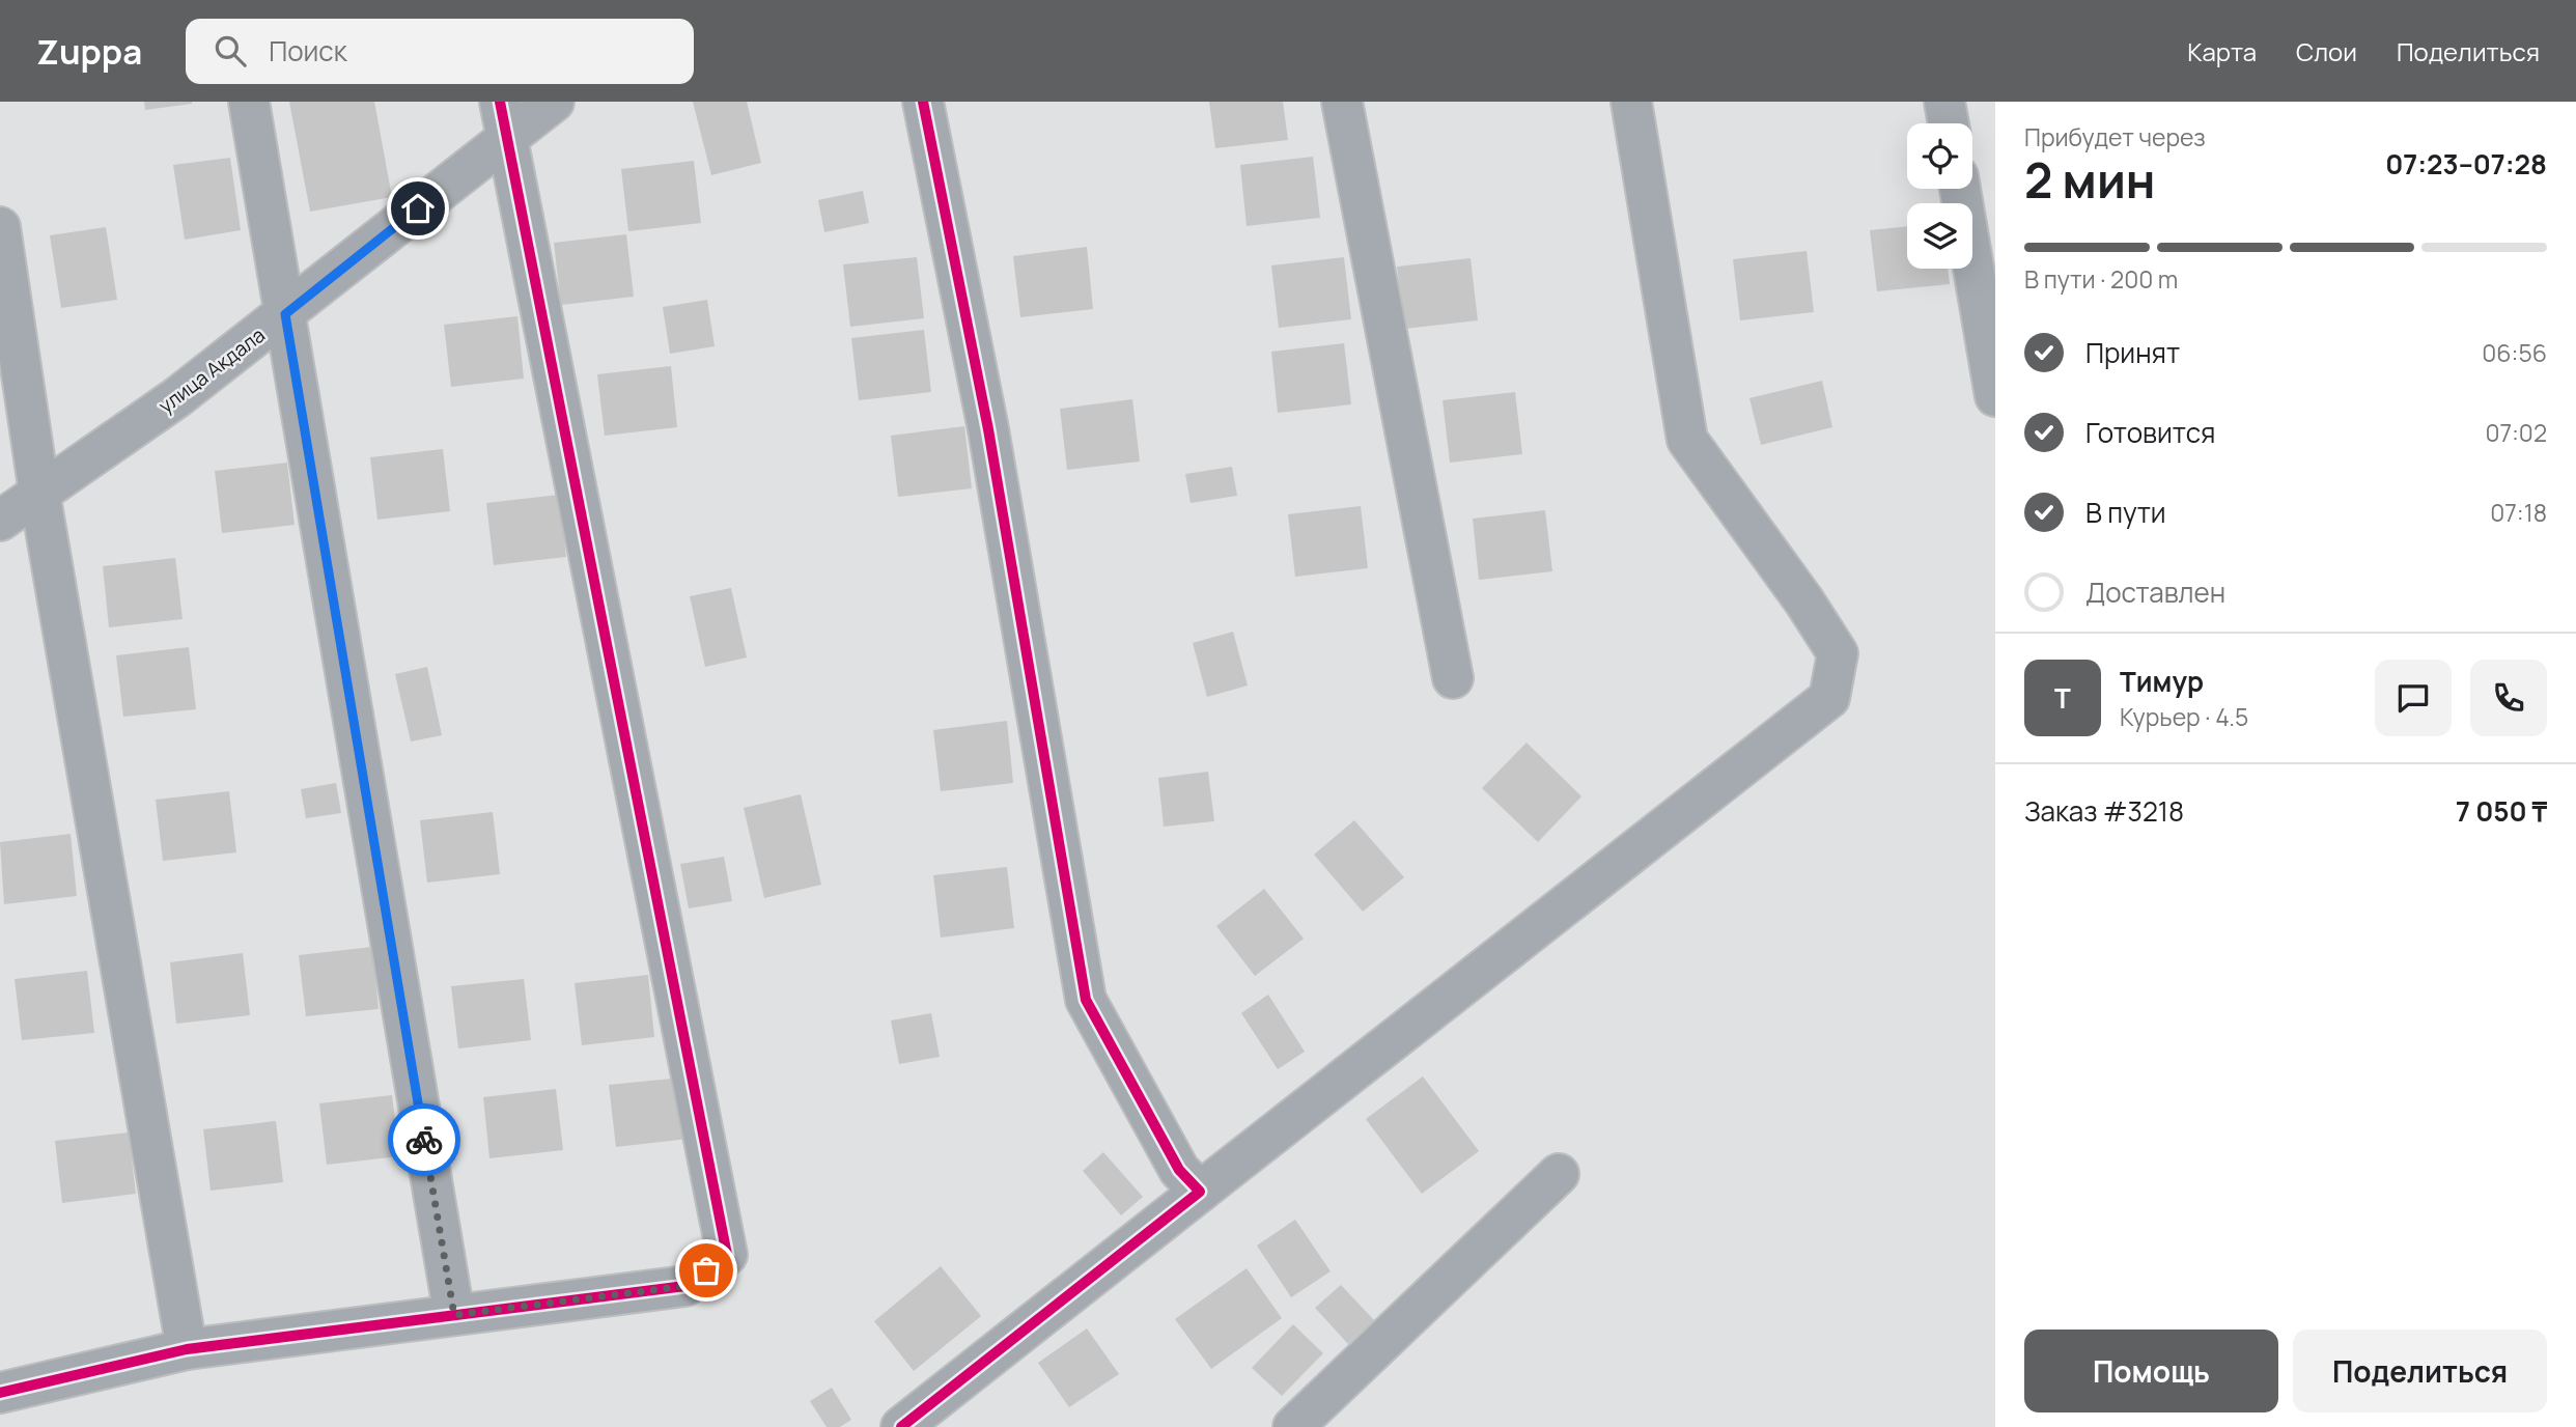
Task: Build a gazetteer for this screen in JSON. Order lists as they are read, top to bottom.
{
  "streets": {
    "street": ["улица Акдала"]
  },
  "page": {
    "header": "Zuppa",
    "search": "Поиск",
    "nav": ["Карта", "Слои", "Поделиться"],
    "heading": ["2 мин", "Прибудет через", "07:23–07:28"],
    "panel": [
      "Тимур",
      "Курьер · 4.5",
      "Заказ #3218",
      "7 050 ₸"
    ],
    "bar": "В пути · 200 m",
    "list": [
      ["Принят", "06:56"],
      ["Готовится", "07:02"],
      ["В пути", "07:18"],
      "Доставлен"
    ],
    "round": "Т",
    "buttons": ["Помощь", "Поделиться"]
  }
}
